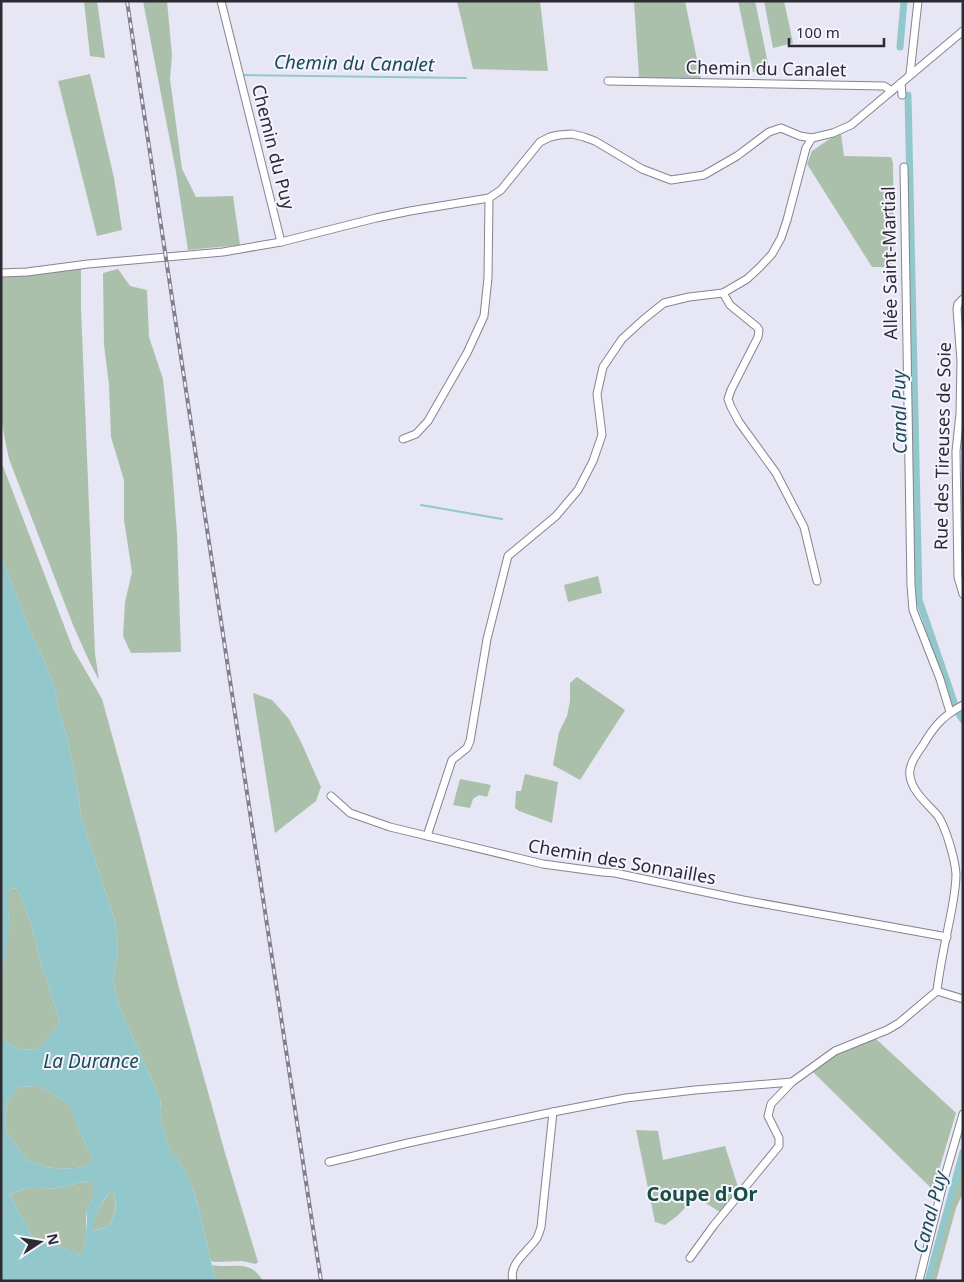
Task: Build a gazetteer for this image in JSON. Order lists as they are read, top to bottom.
{
  "streets": {
    "street": [
      "Chemin du Canalet",
      "Chemin du Puy",
      "Allée Saint-Martial",
      "Rue des Tireuses de Soie",
      "Chemin des Sonnailles"
    ]
  },
  "districts": ["Coupe d'Or"],
  "water": ["Chemin du Canalet", "Canal Puy", "La Durance"],
  "scale_bar": "100 m",
  "north": "right"
}
